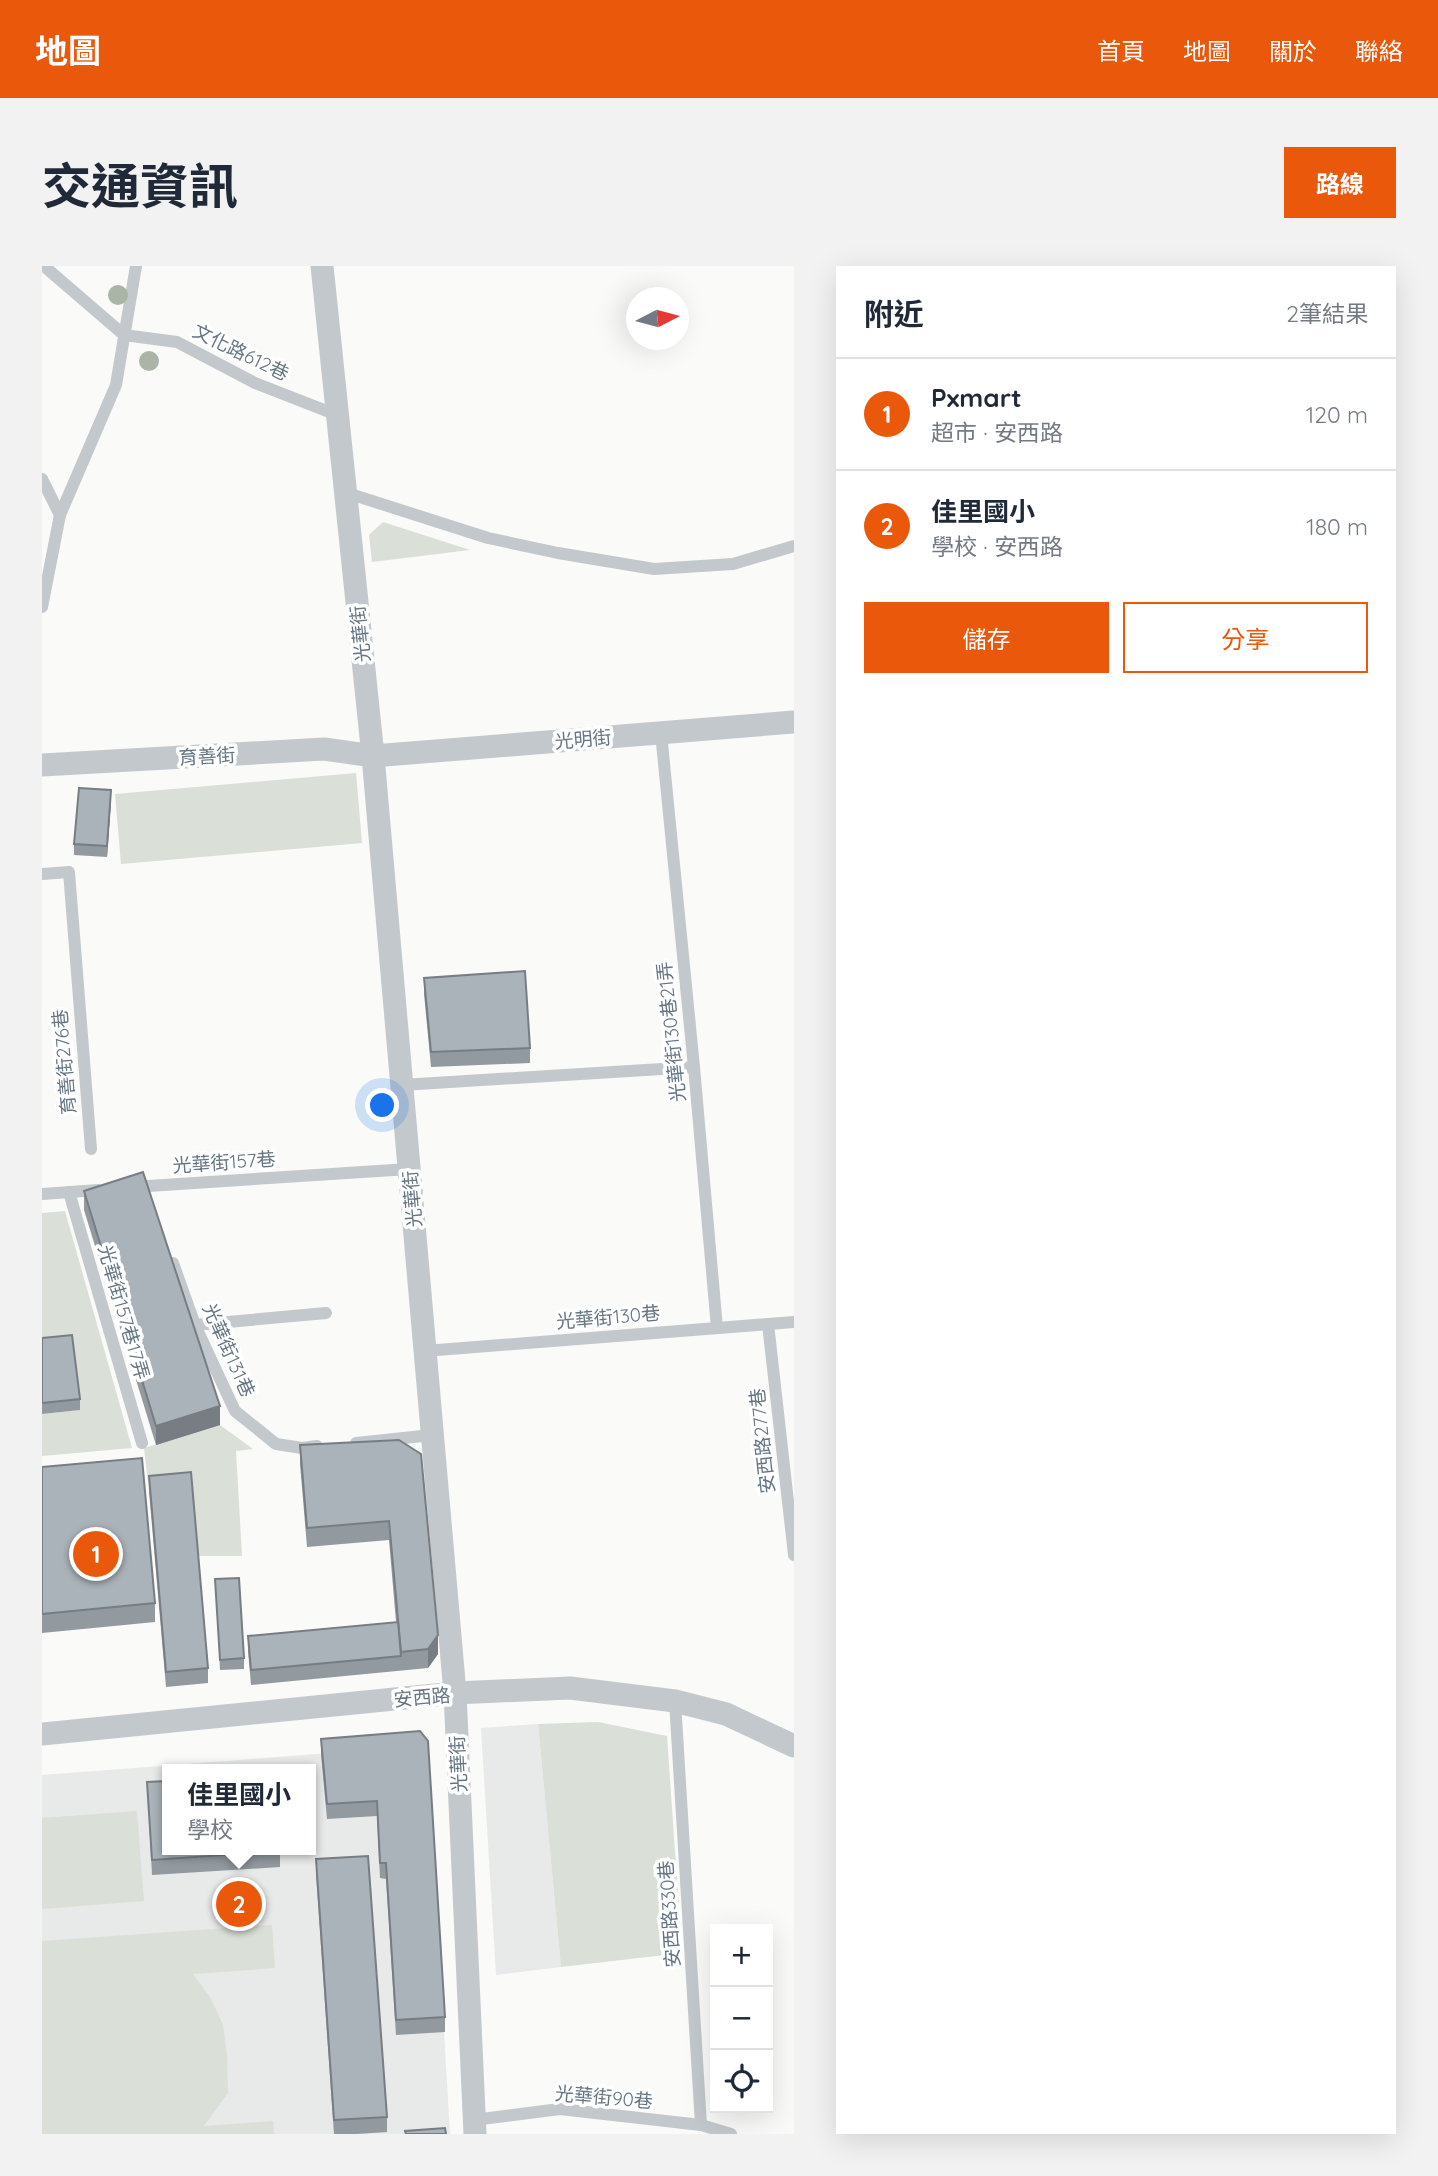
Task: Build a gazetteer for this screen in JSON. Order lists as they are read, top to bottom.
{
  "streets": {
    "street": [
      "光華街",
      "光明街",
      "育善街",
      "安西路"
    ],
    "lane": [
      "文化路612巷",
      "光華街130巷21弄",
      "育善街276巷",
      "光華街157巷",
      "光華街157巷17弄",
      "光華街130巷",
      "光華街131巷",
      "安西路277巷",
      "安西路330巷",
      "光華街90巷"
    ]
  },
  "crossings": [
    ["文化路612巷", "光華街"],
    ["光華街", "光明街"],
    ["光華街", "育善街"],
    ["光華街", "光華街157巷"],
    ["光華街", "光華街130巷"],
    ["光華街", "光華街131巷"],
    ["光華街", "安西路"],
    ["光華街", "光華街90巷"],
    ["光明街", "育善街"],
    ["光明街", "光華街130巷21弄"],
    ["光華街130巷21弄", "光華街130巷"],
    ["光華街157巷", "光華街157巷17弄"],
    ["光華街130巷", "安西路277巷"],
    ["安西路", "安西路330巷"],
    ["安西路330巷", "光華街90巷"]
  ],
  "north": "right",
  "page": {
    "header": "地圖",
    "nav": [
      "首頁",
      "地圖",
      "關於",
      "聯絡"
    ],
    "title": "交通資訊",
    "buttons": [
      "路線",
      ["儲存", "分享"]
    ],
    "heading": ["附近", "2筆結果"],
    "list": [
      {
        "mark": "1",
        "name": "Pxmart",
        "note": "超市 · 安西路",
        "value": "120 m"
      },
      {
        "mark": "2",
        "name": "佳里國小",
        "note": "學校 · 安西路",
        "value": "180 m"
      }
    ],
    "pins": ["1", "2"],
    "popup": ["佳里國小", "學校"],
    "map_buttons": ["+", "−"]
  }
}
